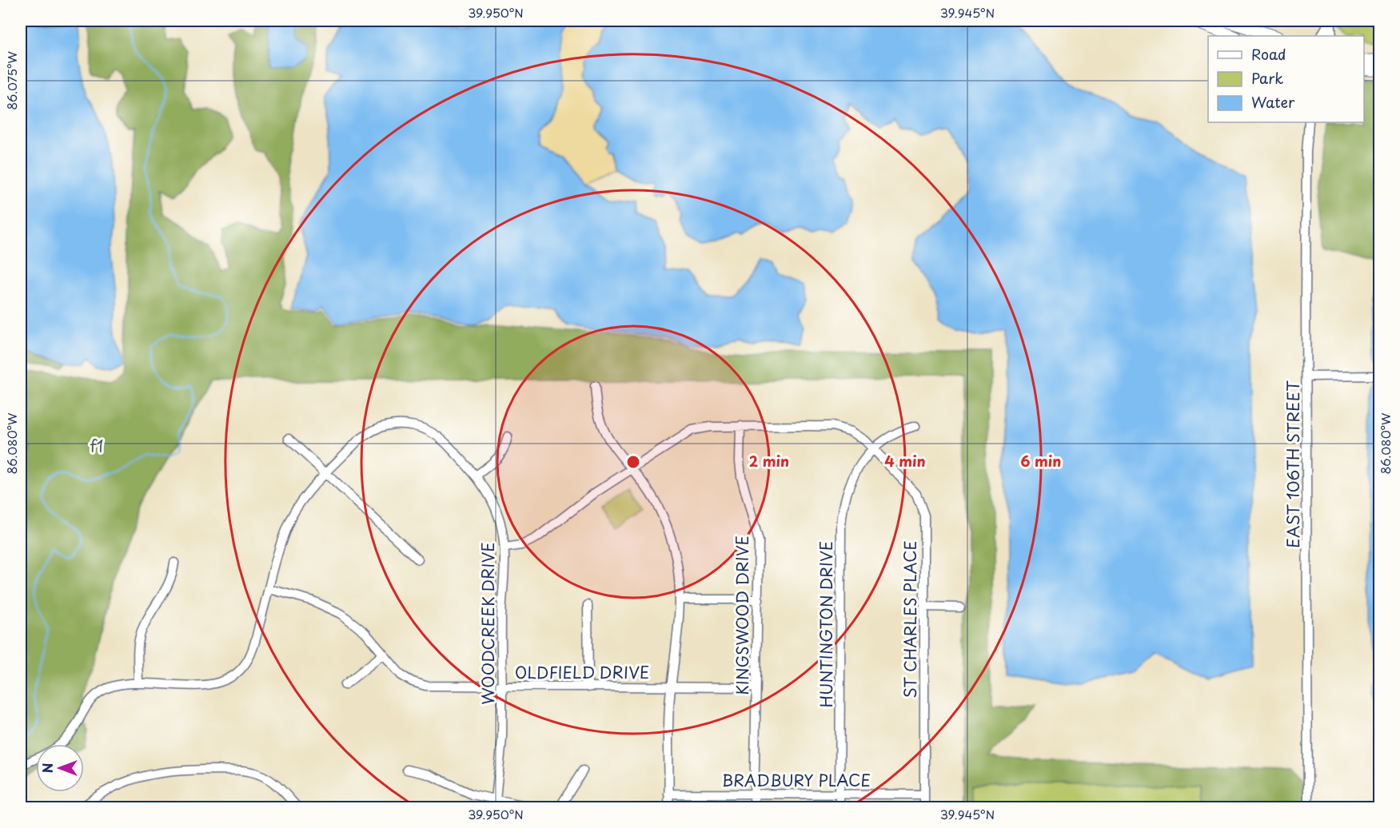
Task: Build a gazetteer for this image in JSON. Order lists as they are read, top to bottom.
{
  "streets": {
    "street": [
      "EAST 106TH STREET",
      "KINGSWOOD DRIVE",
      "ST CHARLES PLACE",
      "WOODCREEK DRIVE",
      "HUNTINGTON DRIVE",
      "OLDFIELD DRIVE",
      "BRADBURY PLACE"
    ]
  },
  "crossings": [
    ["KINGSWOOD DRIVE", "ST CHARLES PLACE"],
    ["KINGSWOOD DRIVE", "OLDFIELD DRIVE"],
    ["KINGSWOOD DRIVE", "BRADBURY PLACE"],
    ["ST CHARLES PLACE", "WOODCREEK DRIVE"],
    ["ST CHARLES PLACE", "HUNTINGTON DRIVE"],
    ["ST CHARLES PLACE", "BRADBURY PLACE"],
    ["WOODCREEK DRIVE", "OLDFIELD DRIVE"],
    ["HUNTINGTON DRIVE", "BRADBURY PLACE"]
  ],
  "parks": ["f1"],
  "legend": ["Road", "Park", "Water"],
  "north": "left",
  "coordinates": [
    "39.950°N",
    "39.945°N",
    "86.075°W",
    "86.080°W"
  ],
  "rings": ["2 min", "4 min", "6 min"]
}
